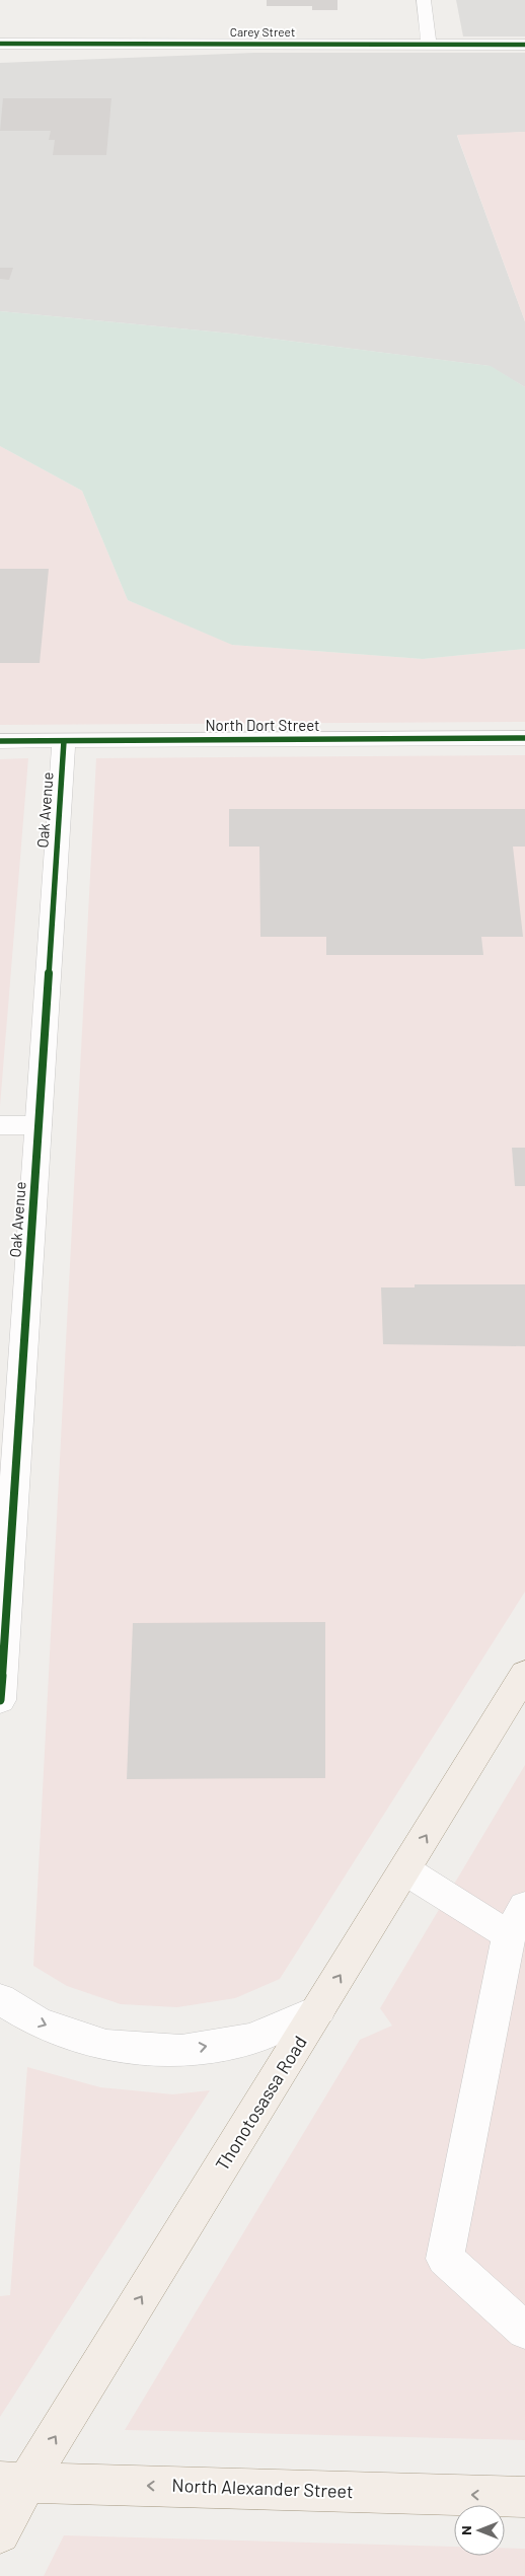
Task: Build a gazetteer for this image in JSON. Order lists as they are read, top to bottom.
{
  "streets": {
    "main road": ["Thonotosassa Road", "North Alexander Street"],
    "street": ["Carey Street", "North Dort Street", "Oak Avenue"]
  },
  "crossings": [
    ["North Dort Street", "Oak Avenue"],
    ["Thonotosassa Road", "North Alexander Street"]
  ],
  "one_way": ["Thonotosassa Road", "North Alexander Street"],
  "north": "left"
}
